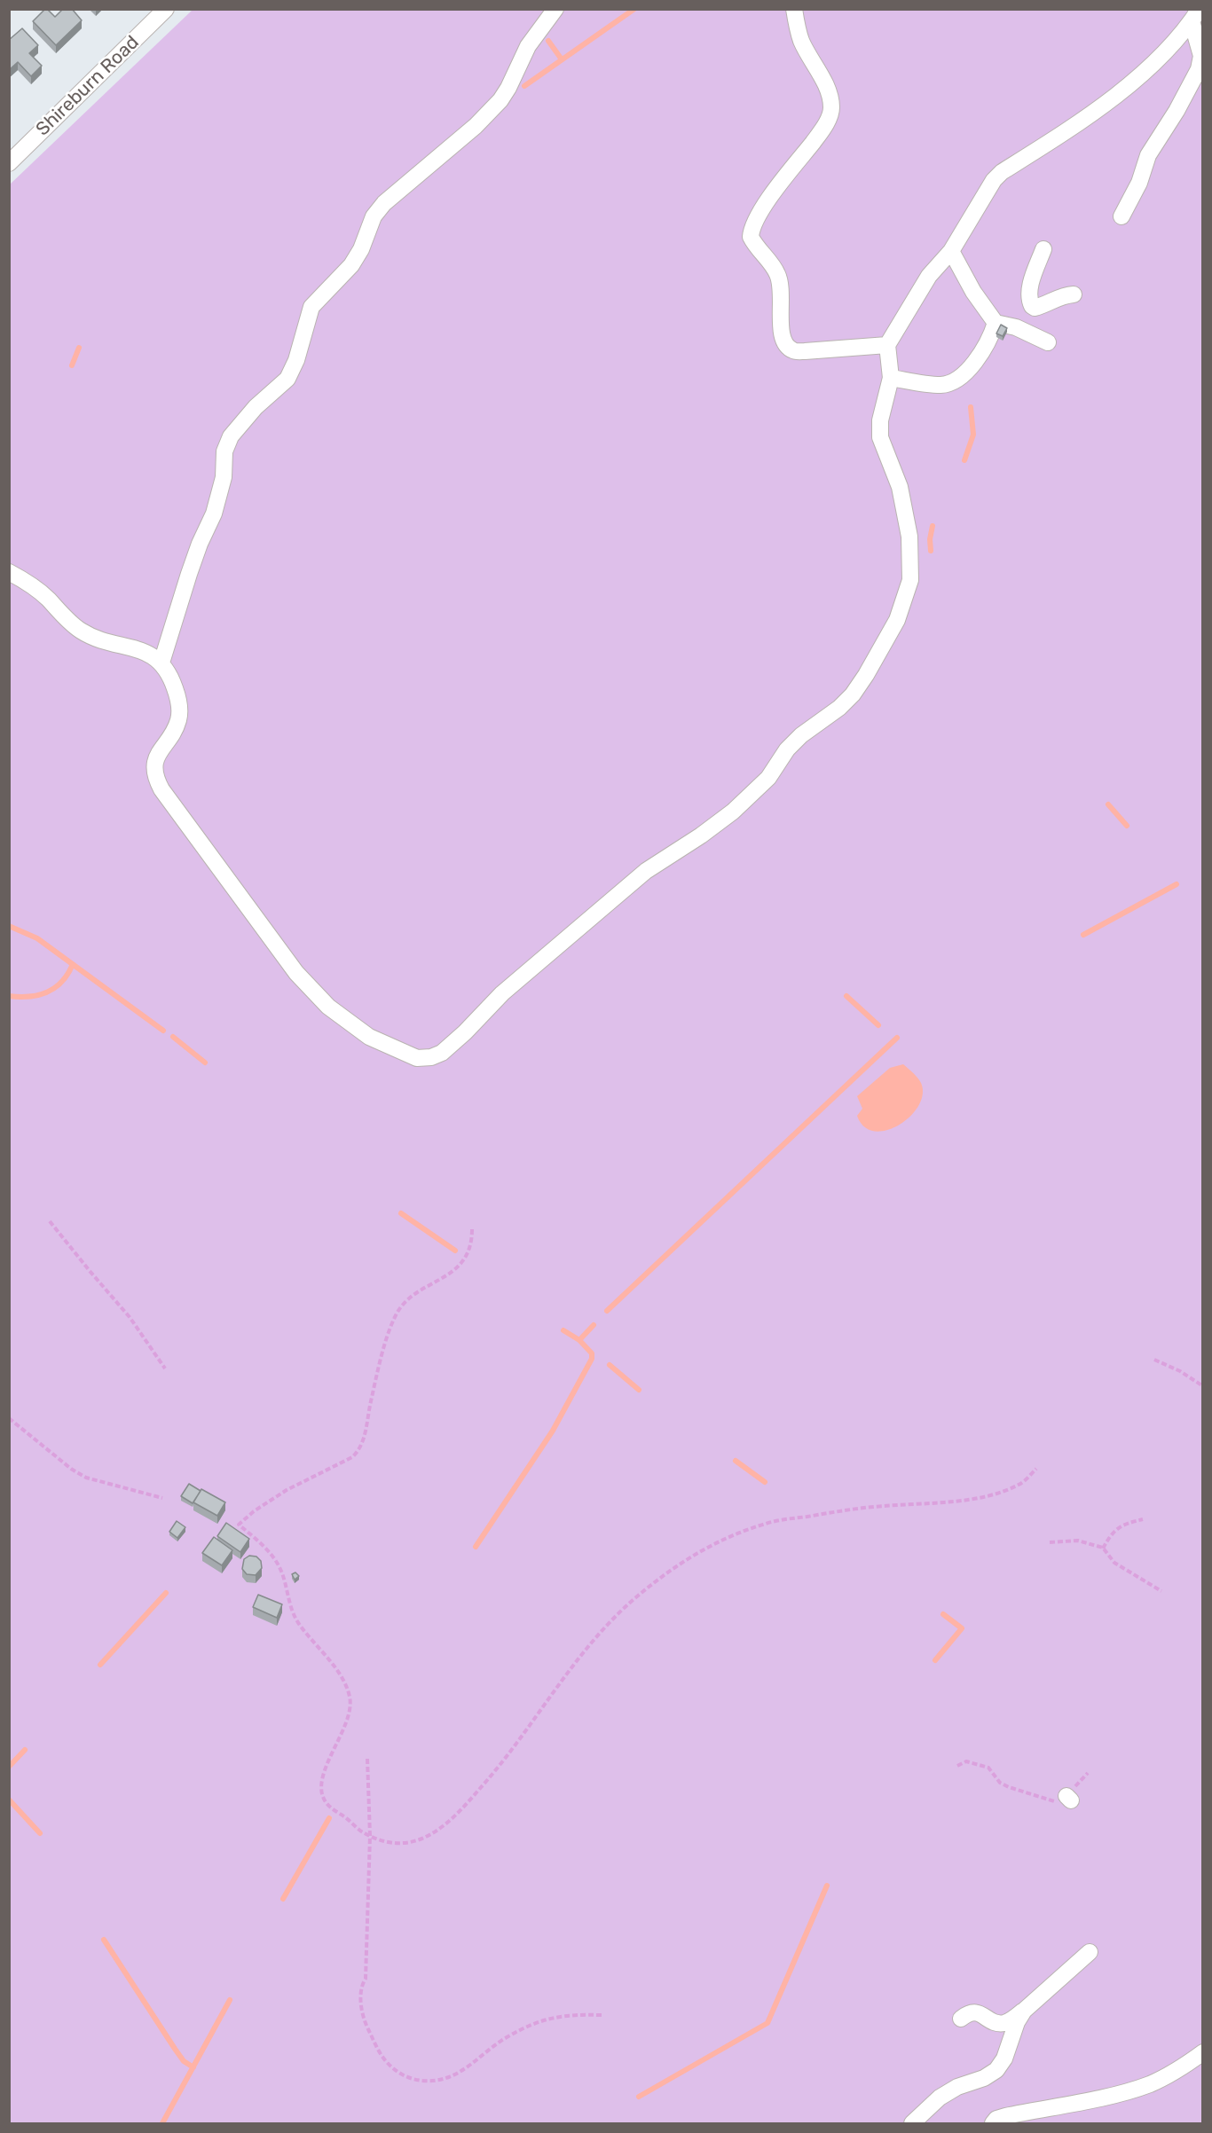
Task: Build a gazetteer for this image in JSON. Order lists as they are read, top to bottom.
{
  "streets": {
    "street": ["Shireburn Road"]
  }
}
